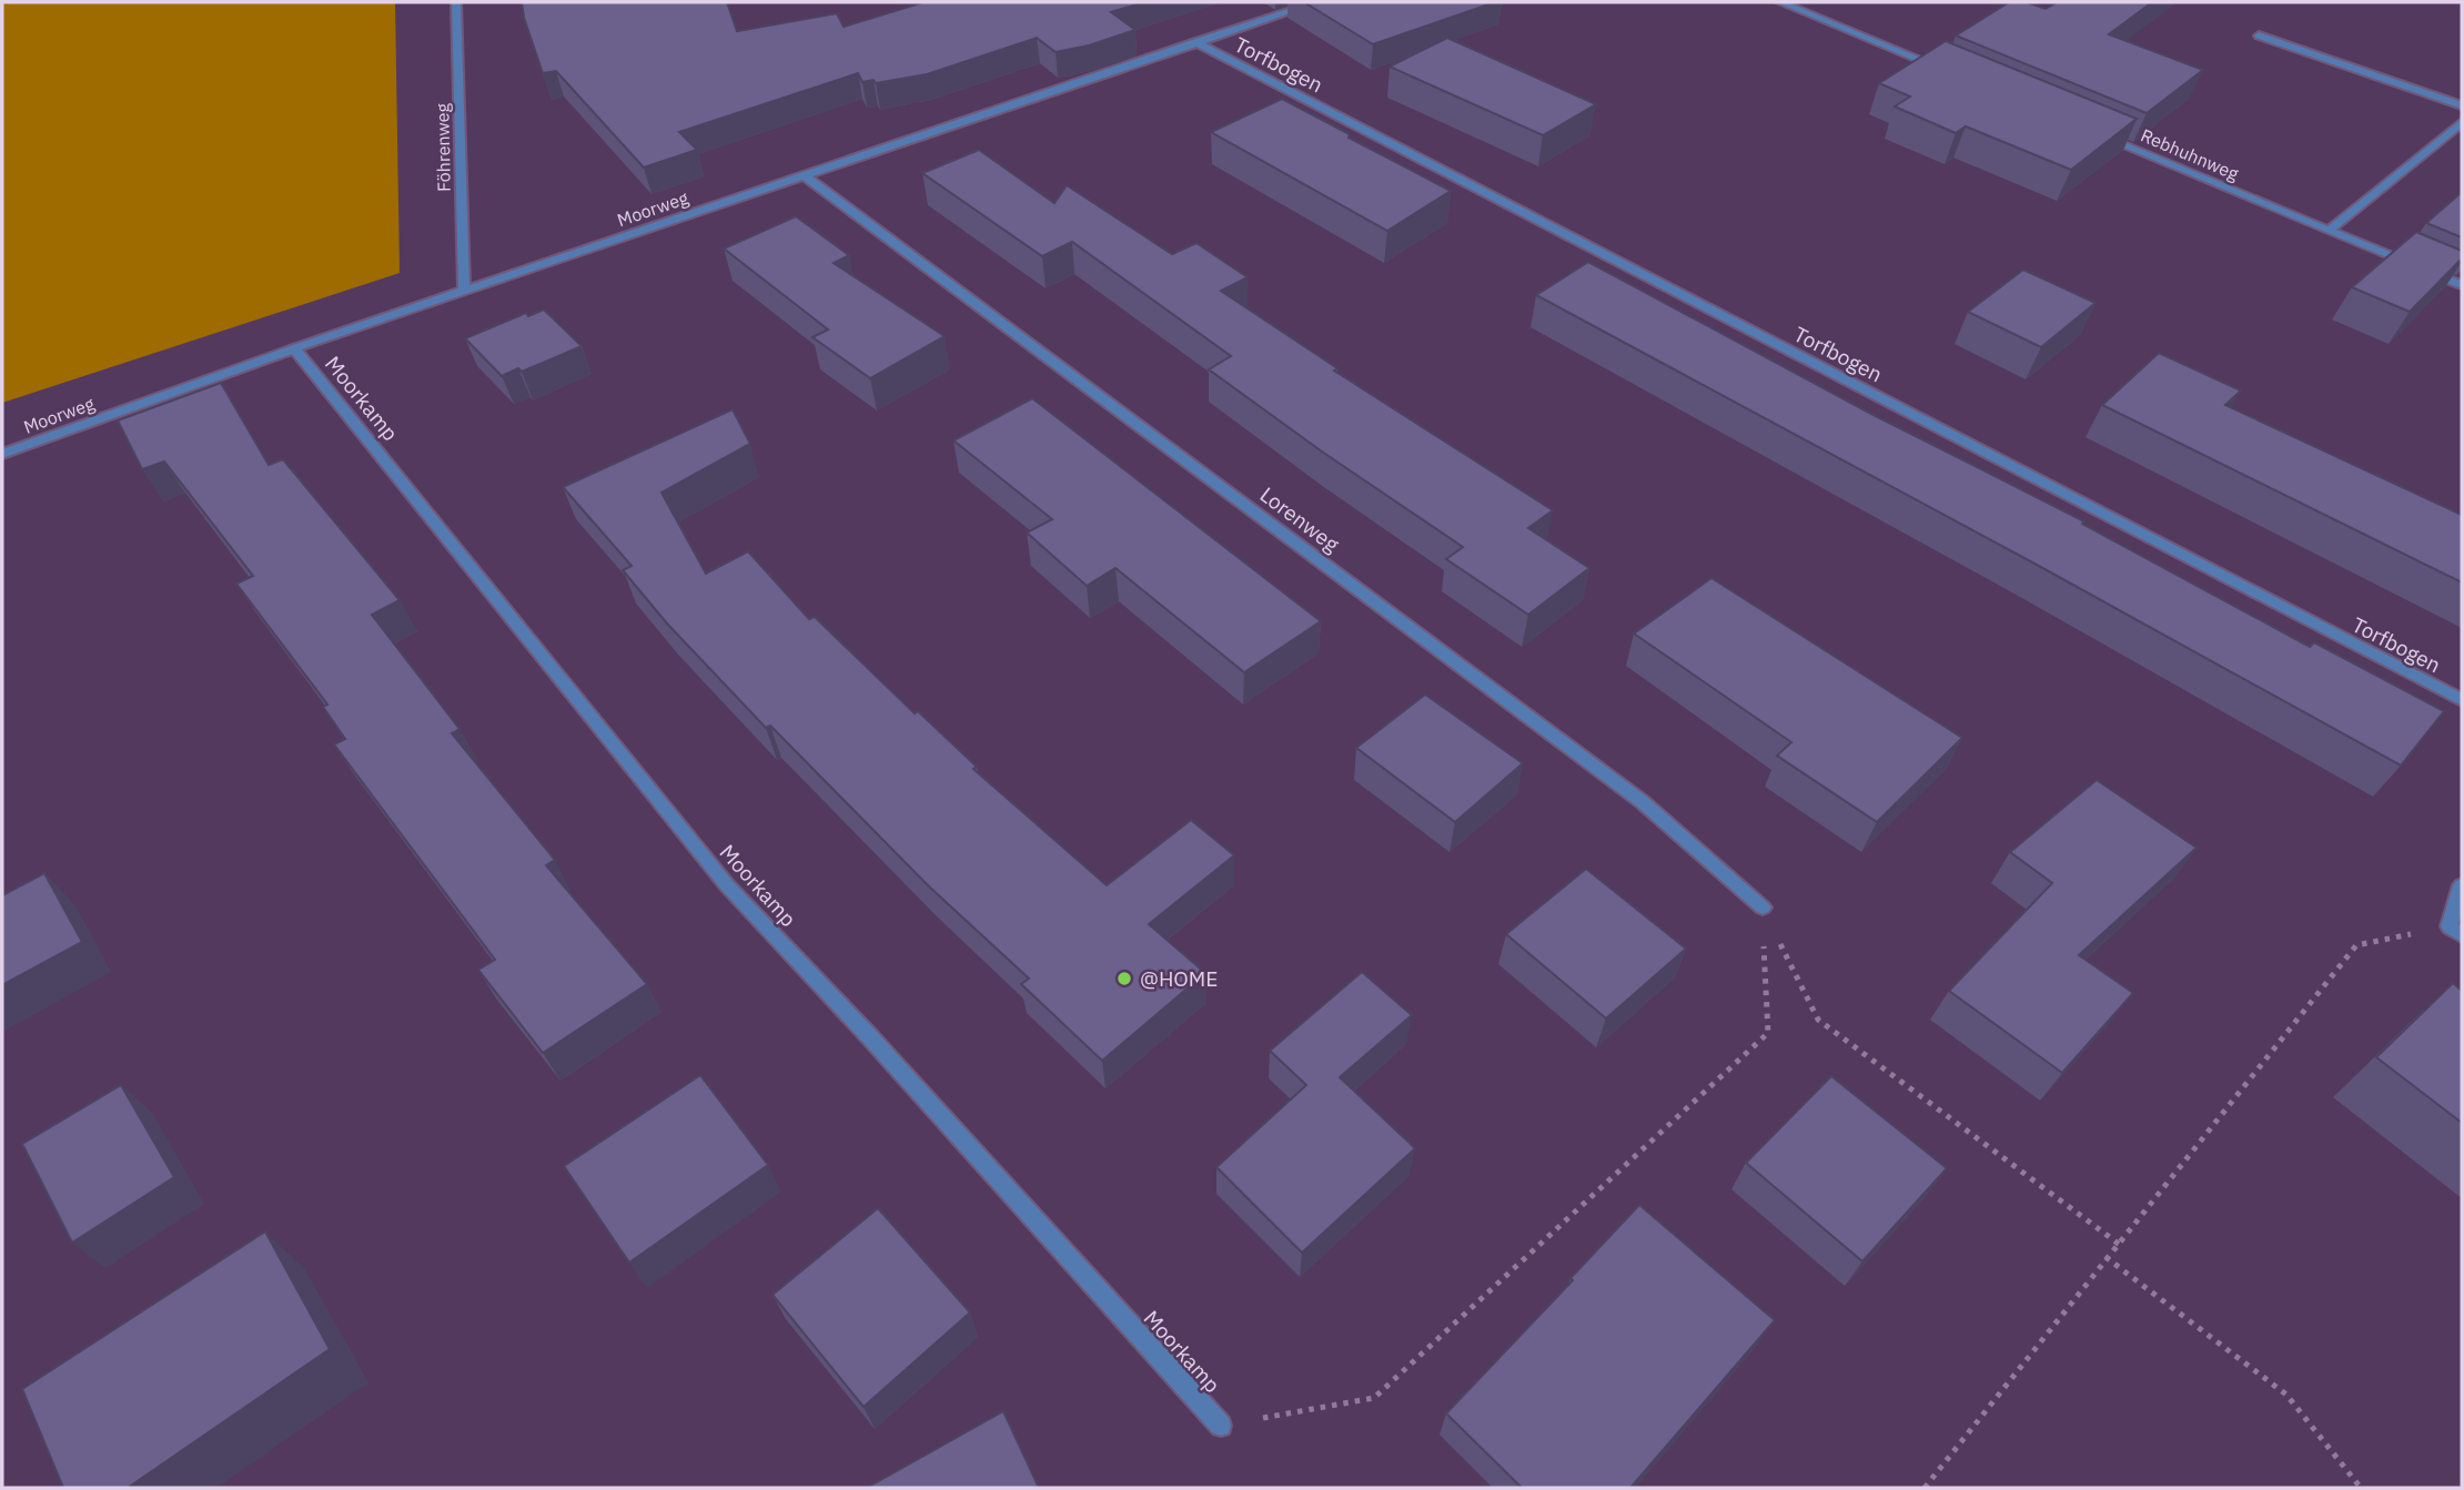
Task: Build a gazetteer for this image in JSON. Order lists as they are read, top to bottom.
{
  "streets": {
    "street": [
      "Torfbogen",
      "Föhrenweg",
      "Rebhuhnweg",
      "Moorweg",
      "Moorkamp",
      "Lorenweg"
    ]
  },
  "crossings": [
    ["Torfbogen", "Moorweg"],
    ["Föhrenweg", "Moorweg"],
    ["Moorweg", "Moorkamp"],
    ["Moorweg", "Lorenweg"]
  ],
  "places": ["@HOME"]
}
